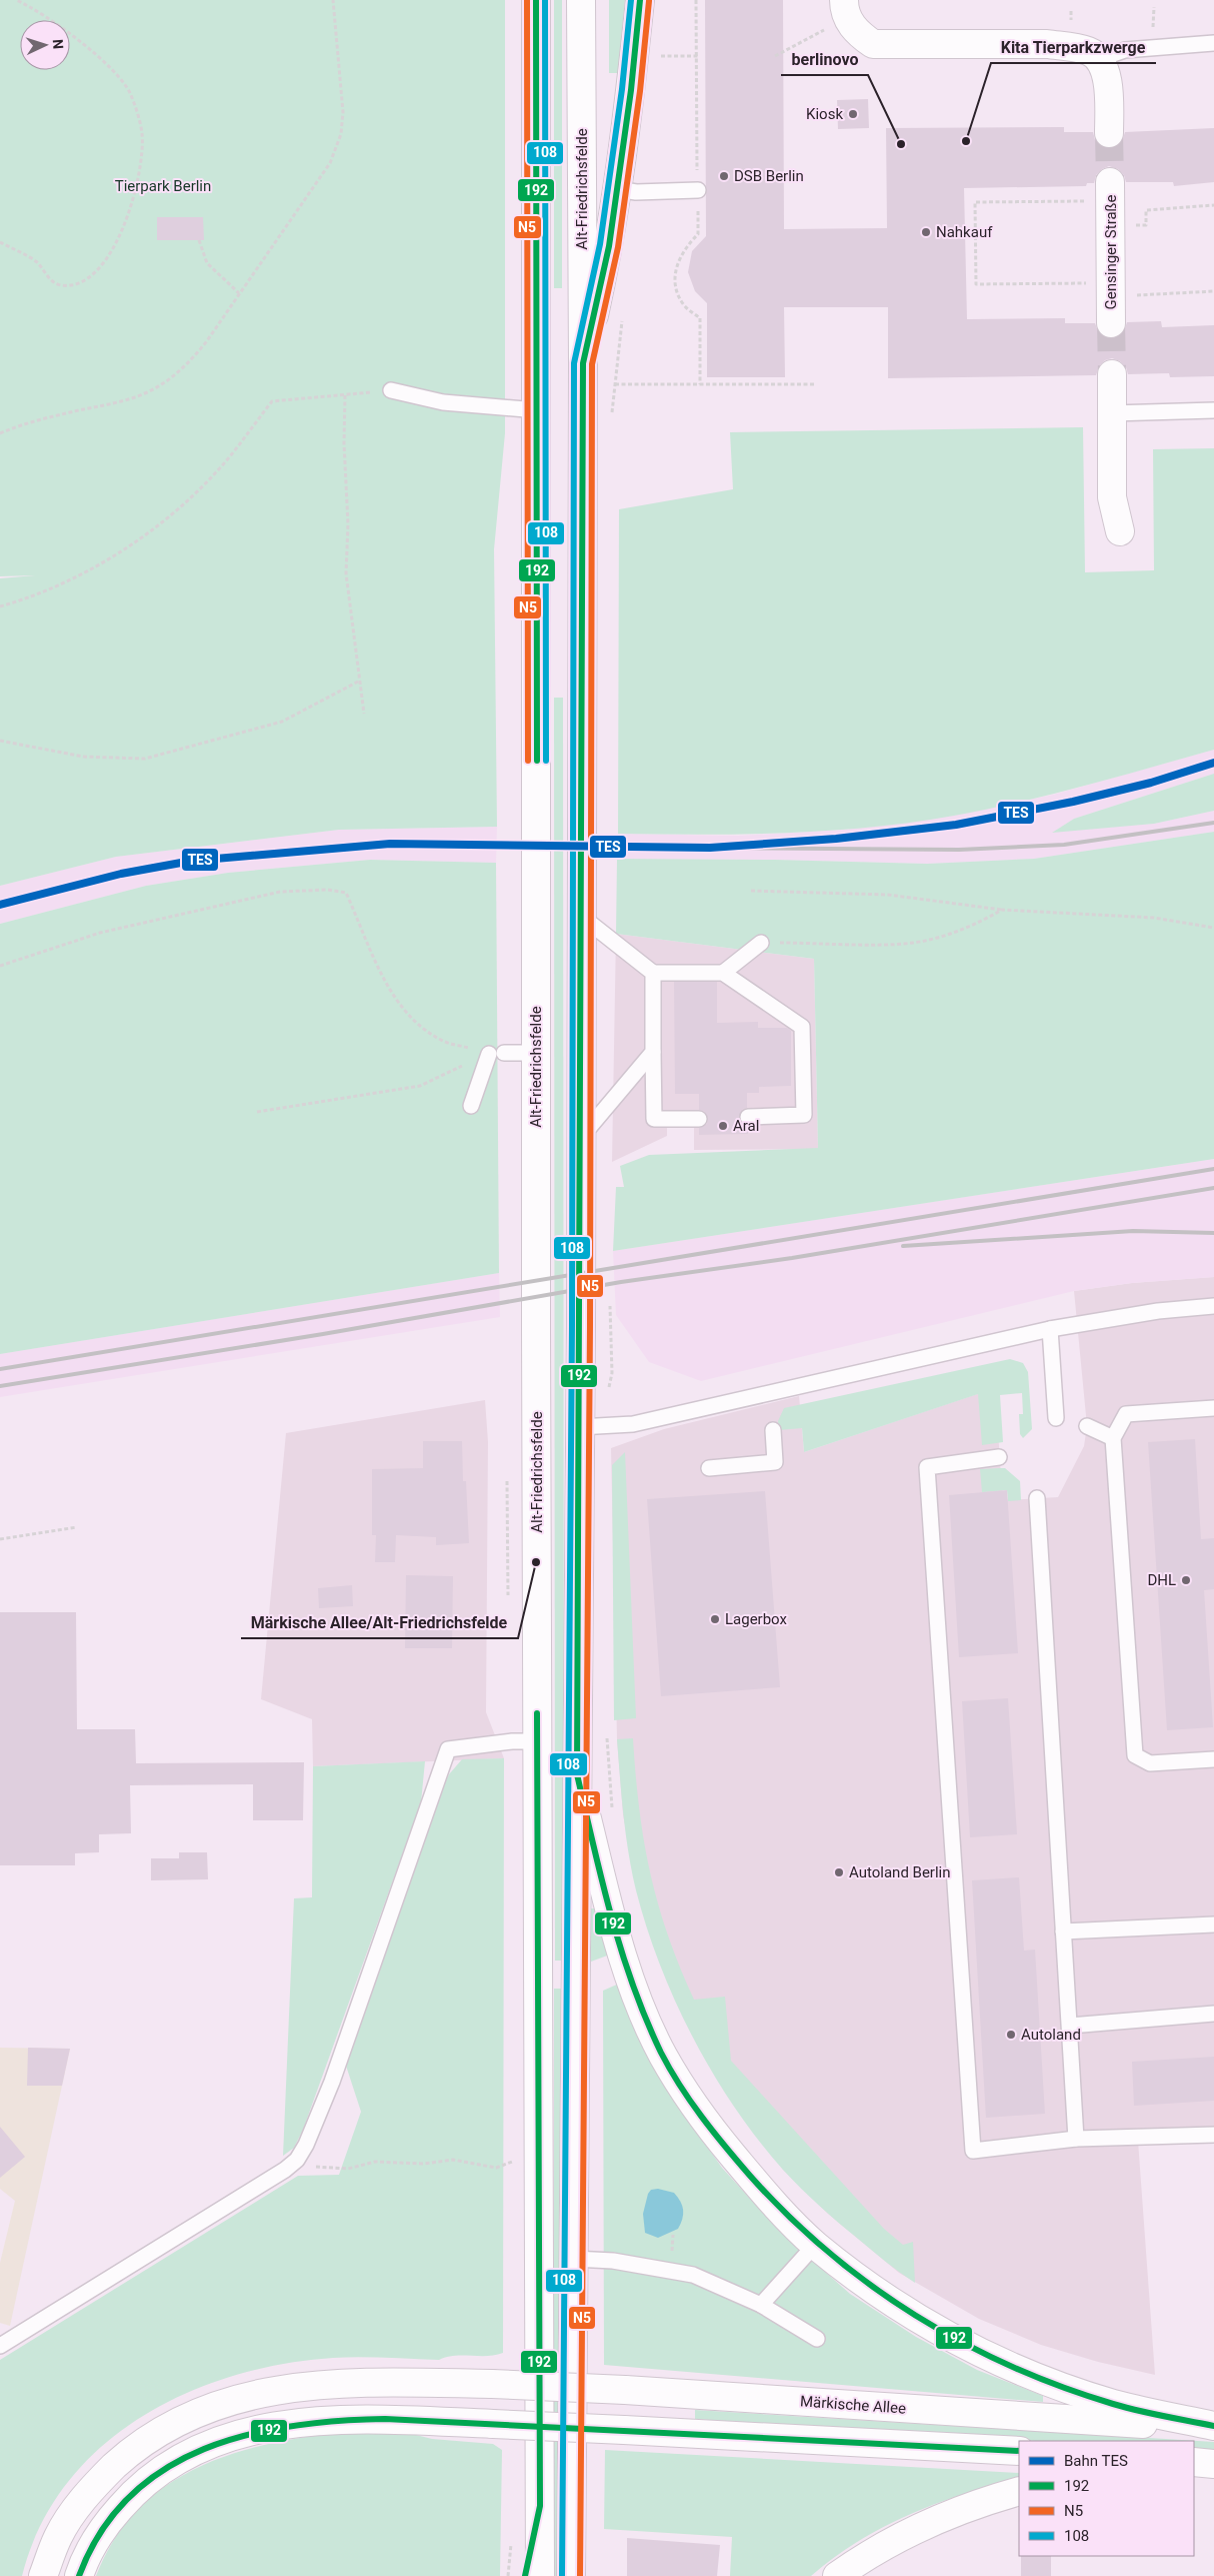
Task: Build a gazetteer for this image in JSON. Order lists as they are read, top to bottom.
{
  "streets": {
    "main road": ["Alt-Friedrichsfelde", "Gensinger Straße", "Märkische Allee"]
  },
  "parks": ["Tierpark Berlin"],
  "places": [
    "Kiosk",
    "Kita Tierparkzwerge",
    "berlinovo",
    "DSB Berlin",
    "Nahkauf",
    "Aral",
    "Märkische Allee/Alt-Friedrichsfelde",
    "DHL",
    "Lagerbox",
    "Autoland Berlin",
    "Autoland"
  ],
  "lines": [
    "transit line 192",
    "transit line N5",
    "transit line 108",
    "rail line TES"
  ],
  "legend": [
    "Bahn TES",
    "192",
    "N5",
    "108"
  ],
  "north": "right"
}
